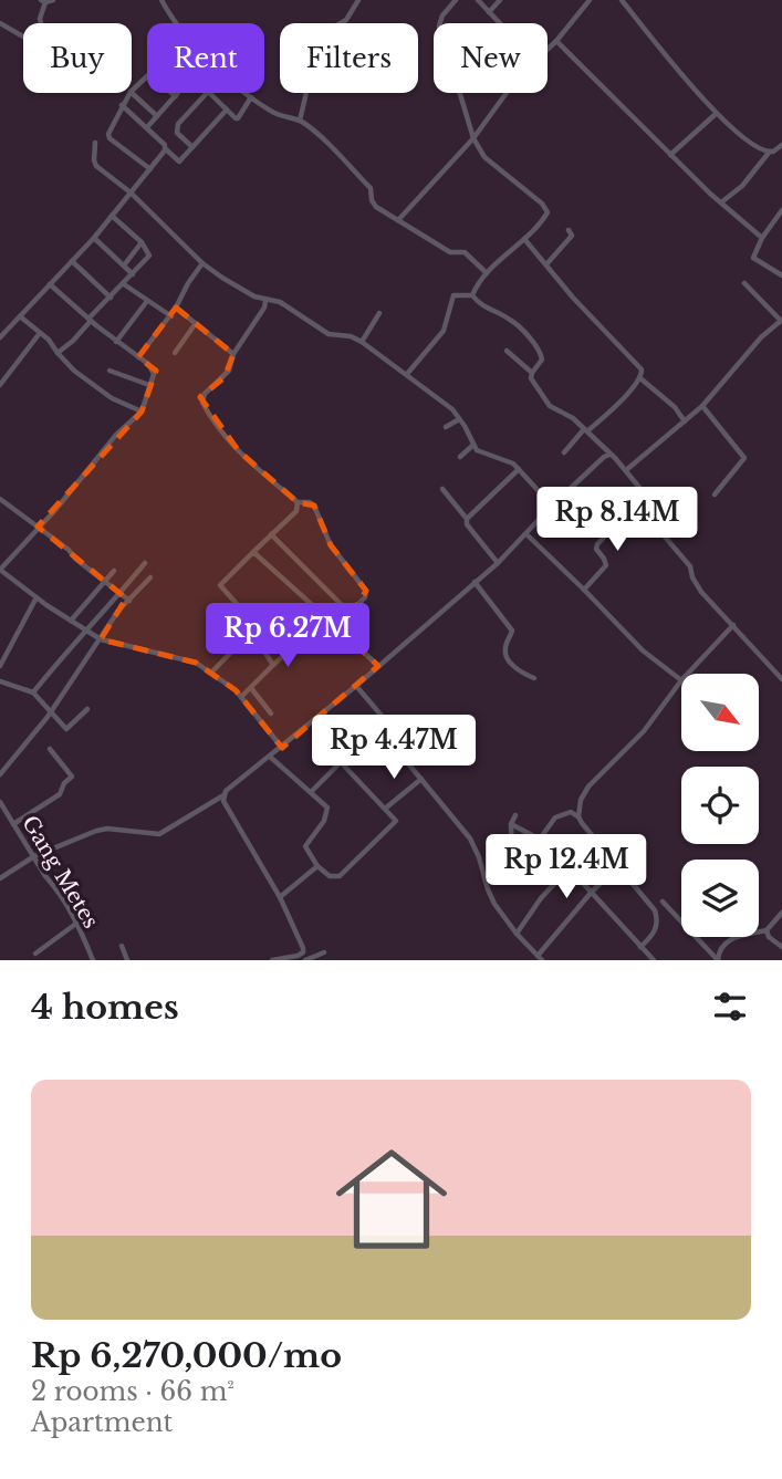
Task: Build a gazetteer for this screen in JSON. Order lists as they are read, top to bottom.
{
  "streets": {
    "street": ["Gang Metes"]
  },
  "north": "bottom right",
  "page": {
    "chip": [
      "Buy",
      "Rent",
      "Filters",
      "New"
    ],
    "price": [
      "Rp 8.14M",
      "Rp 6.27M",
      "Rp 4.47M",
      "Rp 12.4M"
    ],
    "heading": "4 homes",
    "list": [
      {
        "name": "Rp 6,270,000/mo",
        "note": "2 rooms · 66 m² · Apartment"
      }
    ]
  }
}
